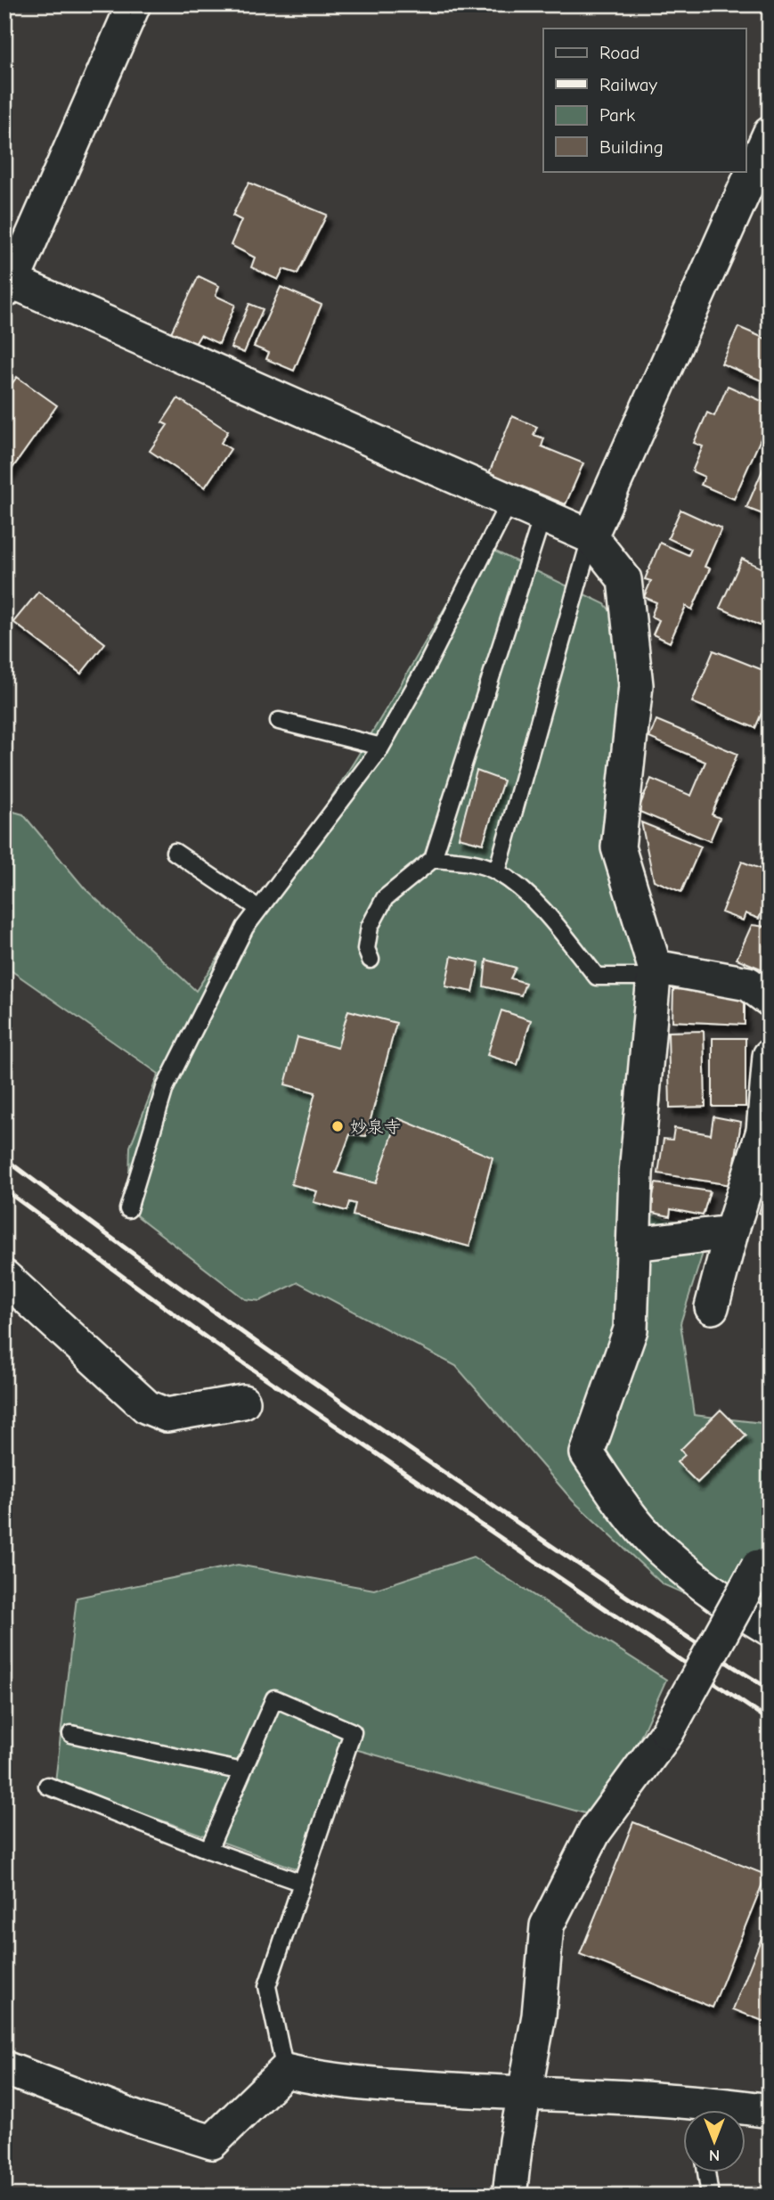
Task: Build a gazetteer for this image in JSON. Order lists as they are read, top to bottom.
{
  "places": ["妙泉寺"],
  "legend": [
    "Road",
    "Railway",
    "Park",
    "Building"
  ],
  "north": "bottom"
}
